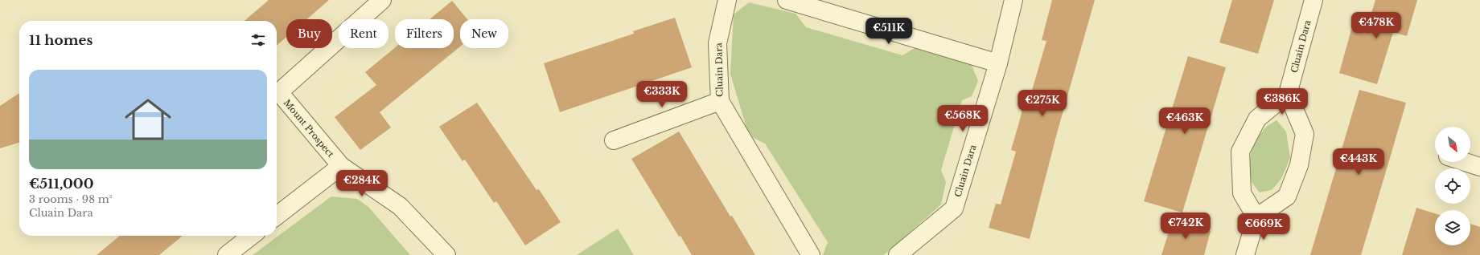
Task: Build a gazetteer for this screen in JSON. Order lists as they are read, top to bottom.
{
  "streets": {
    "street": ["Cluain Dara", "Mount Prospect"]
  },
  "north": "bottom right",
  "page": {
    "price": [
      "€478K",
      "€511K",
      "€333K",
      "€386K",
      "€275K",
      "€568K",
      "€463K",
      "€443K",
      "€284K",
      "€742K",
      "€669K"
    ],
    "chip": [
      "Buy",
      "Rent",
      "Filters",
      "New"
    ],
    "heading": "11 homes",
    "list": [
      {
        "name": "€511,000",
        "note": "3 rooms · 98 m² · Cluain Dara"
      }
    ]
  }
}
